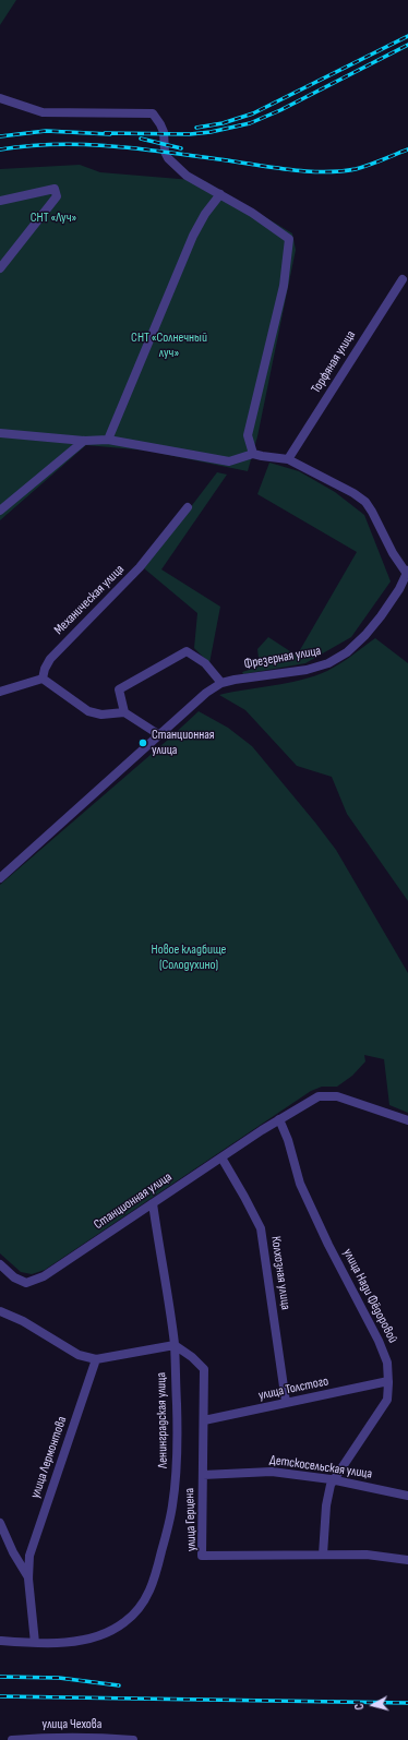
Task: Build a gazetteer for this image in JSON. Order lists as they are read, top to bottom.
{
  "streets": {
    "street": [
      "Торфяная улица",
      "Механическая улица",
      "Фрезерная улица",
      "Станционная улица",
      "Колхозная улица",
      "улица Нади Фёдоровой",
      "улица Толстого",
      "Ленинградская улица",
      "улица Лермонтова",
      "Детскосельская улица",
      "улица Герцена",
      "улица Чехова"
    ]
  },
  "crossings": [
    ["Станционная улица", "Колхозная улица"],
    ["Станционная улица", "улица Нади Фёдоровой"],
    ["Станционная улица", "Ленинградская улица"],
    ["Колхозная улица", "улица Толстого"],
    ["улица Нади Фёдоровой", "улица Толстого"],
    ["улица Нади Фёдоровой", "Детскосельская улица"],
    ["улица Нади Фёдоровой", "улица Герцена"],
    ["улица Толстого", "улица Герцена"],
    ["Ленинградская улица", "улица Лермонтова"],
    ["Ленинградская улица", "улица Герцена"],
    ["Детскосельская улица", "улица Герцена"]
  ],
  "parks": ["СНТ «Луч»", "СНТ «Солнечный луч»", "Новое кладбище (Солодухино)"],
  "places": ["Станционная улица"],
  "north": "left"
}
